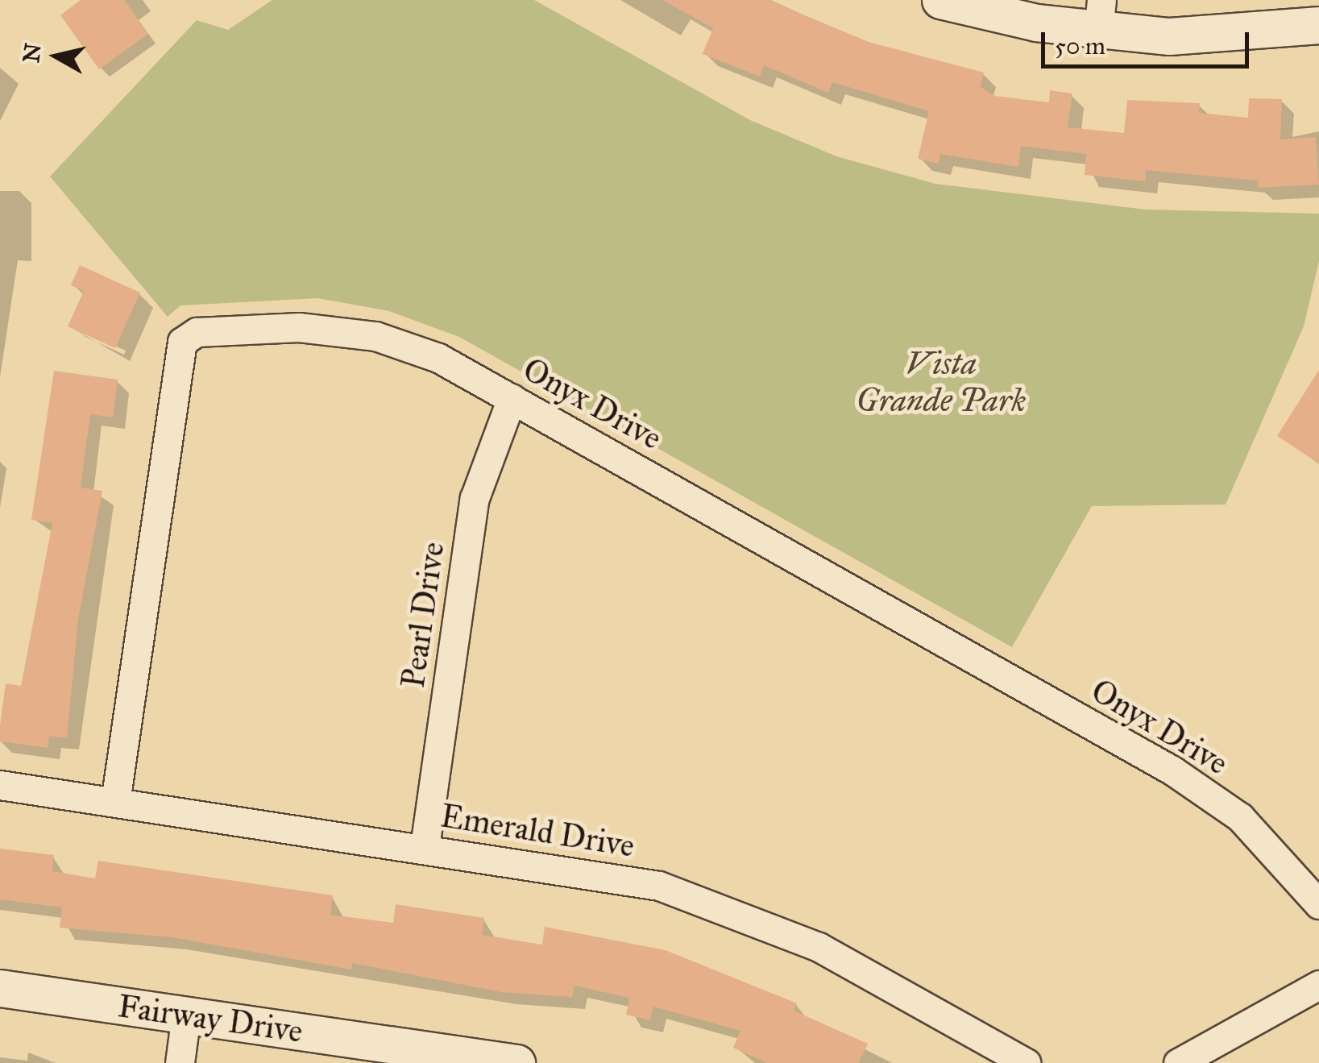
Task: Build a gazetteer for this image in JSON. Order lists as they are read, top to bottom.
{
  "streets": {
    "street": [
      "Onyx Drive",
      "Pearl Drive",
      "Emerald Drive",
      "Fairway Drive"
    ]
  },
  "crossings": [
    ["Onyx Drive", "Pearl Drive"],
    ["Onyx Drive", "Emerald Drive"],
    ["Pearl Drive", "Emerald Drive"]
  ],
  "parks": ["Vista Grande Park"],
  "scale_bar": "50 m",
  "north": "left"
}
